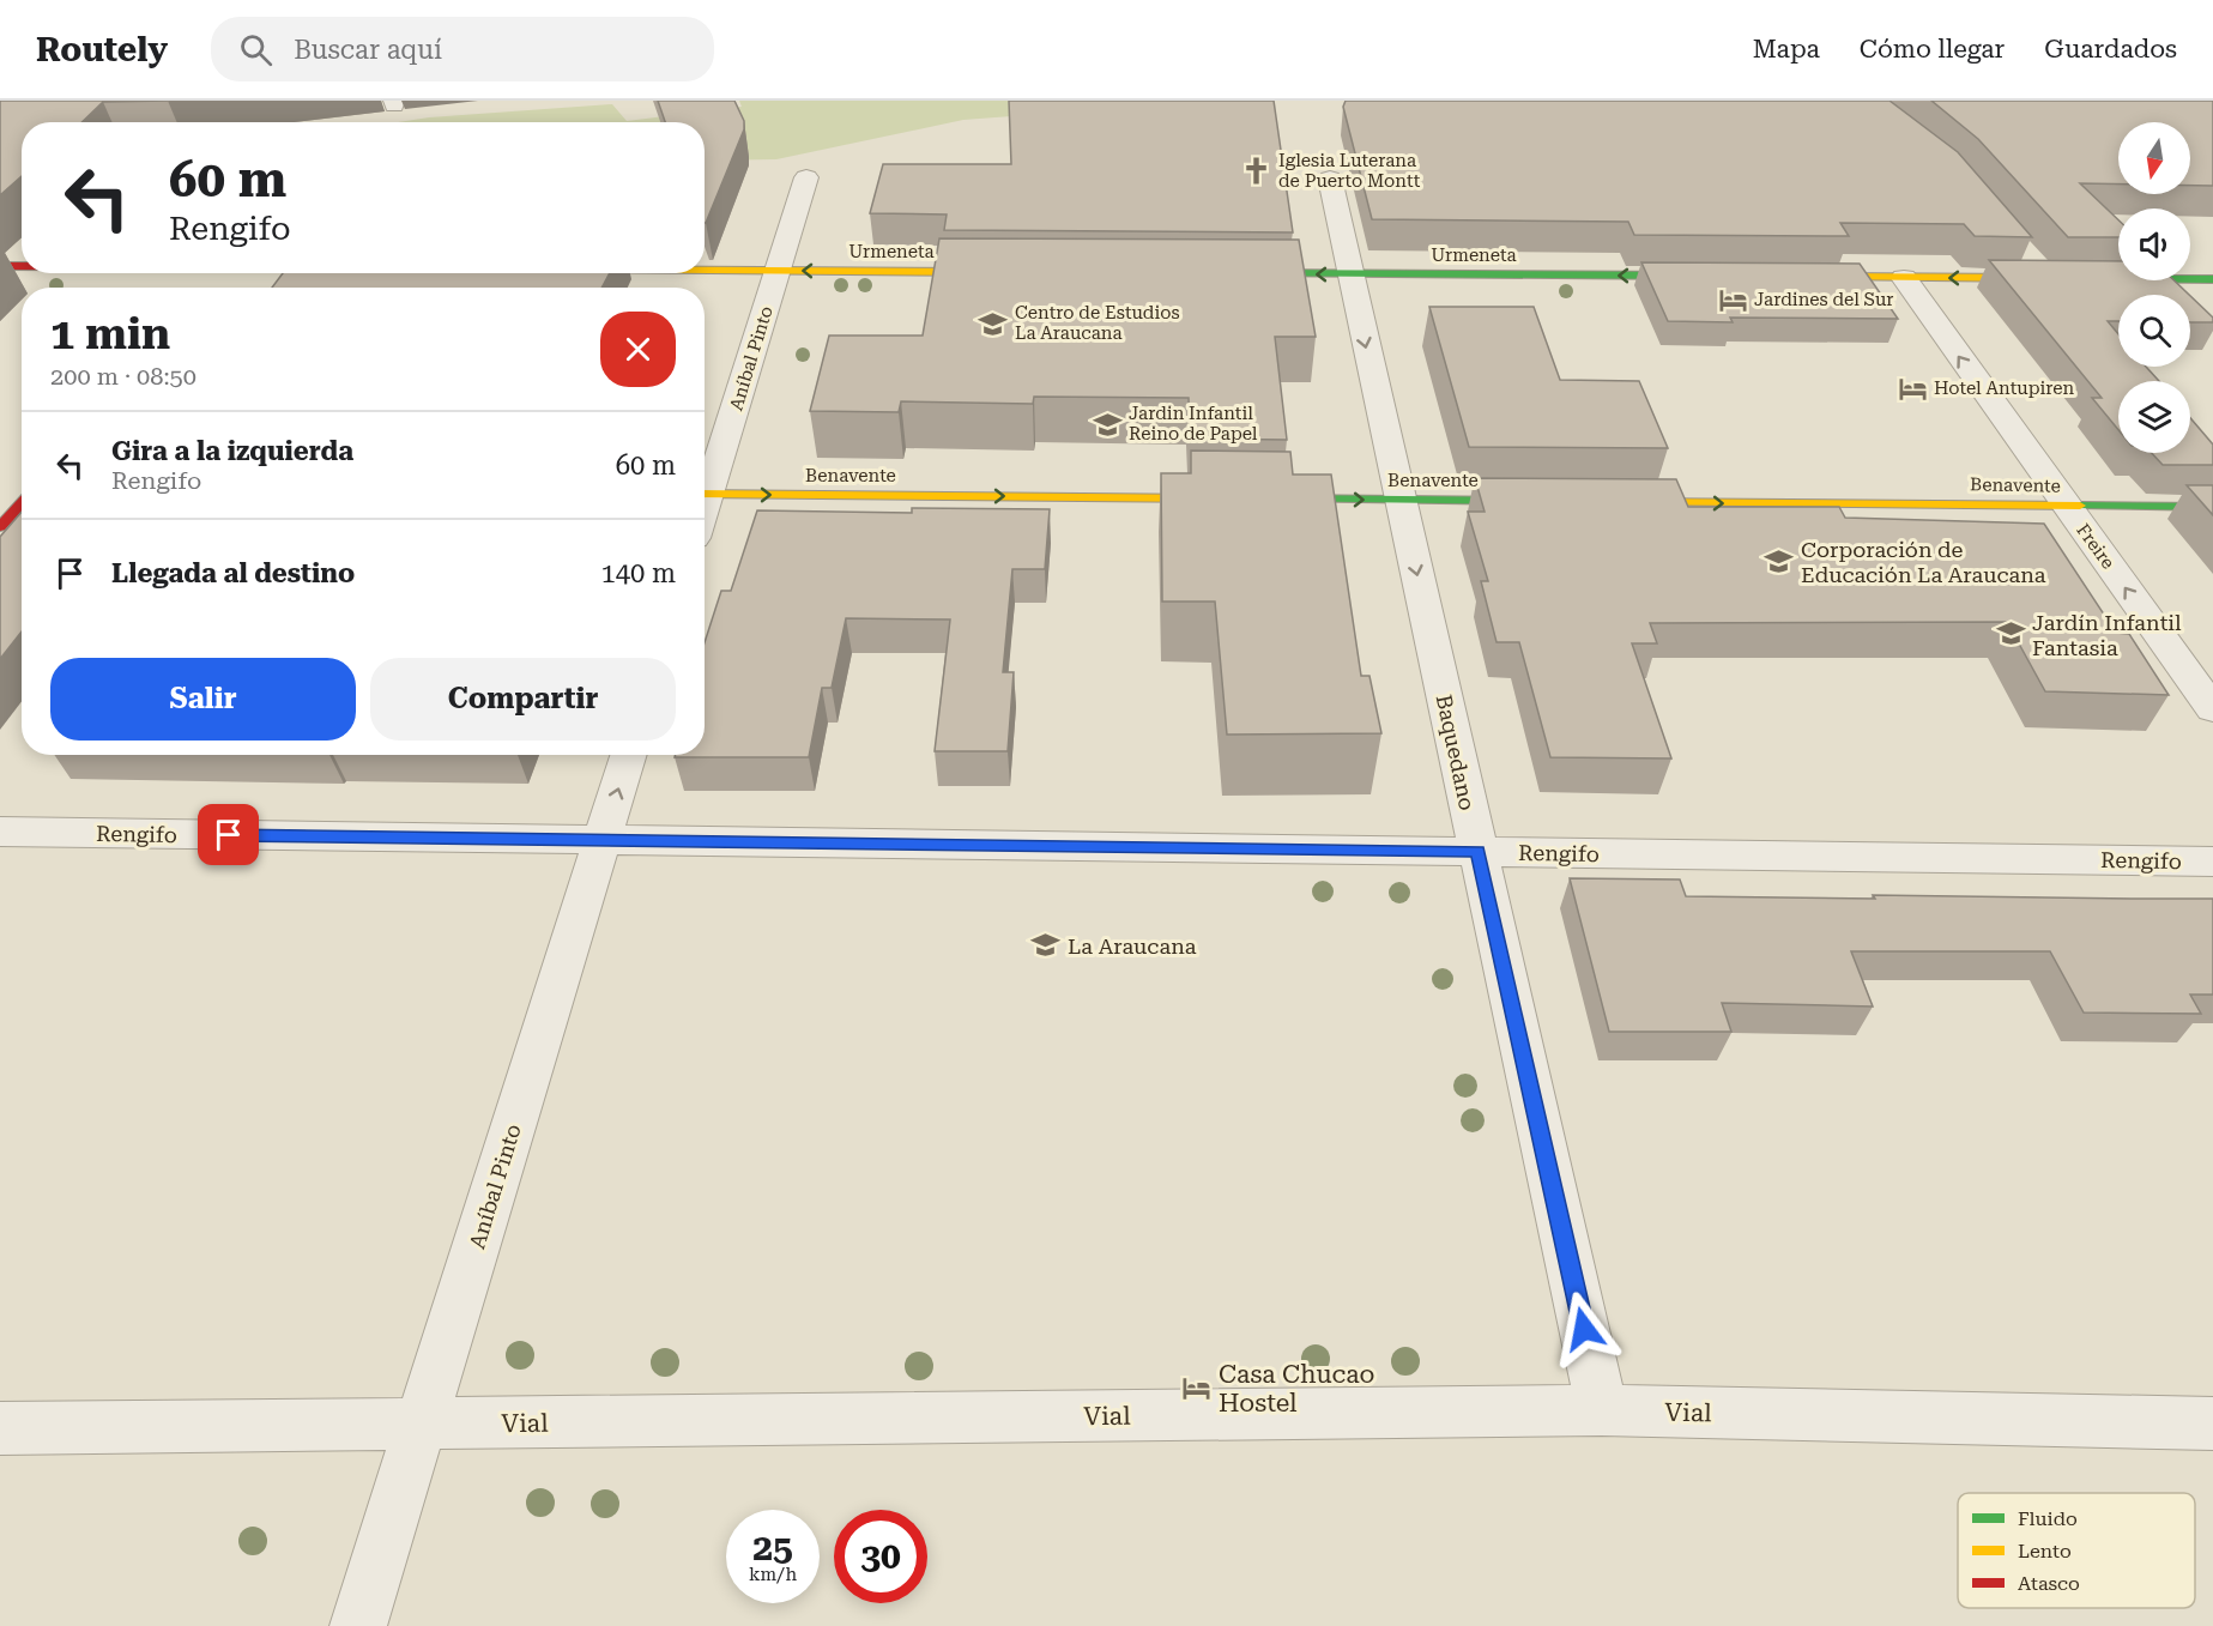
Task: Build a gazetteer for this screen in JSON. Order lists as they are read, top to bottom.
{
  "streets": {
    "main road": ["Urmeneta", "Benavente"],
    "street": [
      "Aníbal Pinto",
      "Freire",
      "Baquedano",
      "Rengifo",
      "Vial"
    ]
  },
  "crossings": [
    ["Urmeneta", "Aníbal Pinto"],
    ["Urmeneta", "Baquedano"],
    ["Aníbal Pinto", "Rengifo"],
    ["Aníbal Pinto", "Vial"],
    ["Benavente", "Freire"],
    ["Benavente", "Baquedano"],
    ["Baquedano", "Rengifo"],
    ["Baquedano", "Vial"]
  ],
  "one_way": [
    "Urmeneta",
    "Benavente",
    "Freire",
    "Baquedano"
  ],
  "places": {
    "church": ["Iglesia Luterana de Puerto Montt"],
    "hotel": ["Jardines del Sur", "Hotel Antupiren", "Casa Chucao Hostel"],
    "school or university": [
      "Centro de Estudios La Araucana",
      "Jardin Infantil Reino de Papel",
      "Corporación de Educación La Araucana",
      "Jardín Infantil Fantasia",
      "La Araucana"
    ]
  },
  "legend": ["Fluido", "Lento", "Atasco"],
  "north": "bottom",
  "page": {
    "header": "Routely",
    "search": "Buscar aquí",
    "nav": ["Mapa", "Cómo llegar", "Guardados"],
    "turn": ["60 m", "Rengifo"],
    "heading": ["1 min", "200 m · 08:50"],
    "list": [
      {
        "name": "Gira a la izquierda",
        "note": "Rengifo",
        "value": "60 m"
      },
      {
        "name": "Llegada al destino",
        "value": "140 m"
      }
    ],
    "buttons": ["Salir", "Compartir"],
    "speed": "25 km/h",
    "limit": "30"
  }
}
